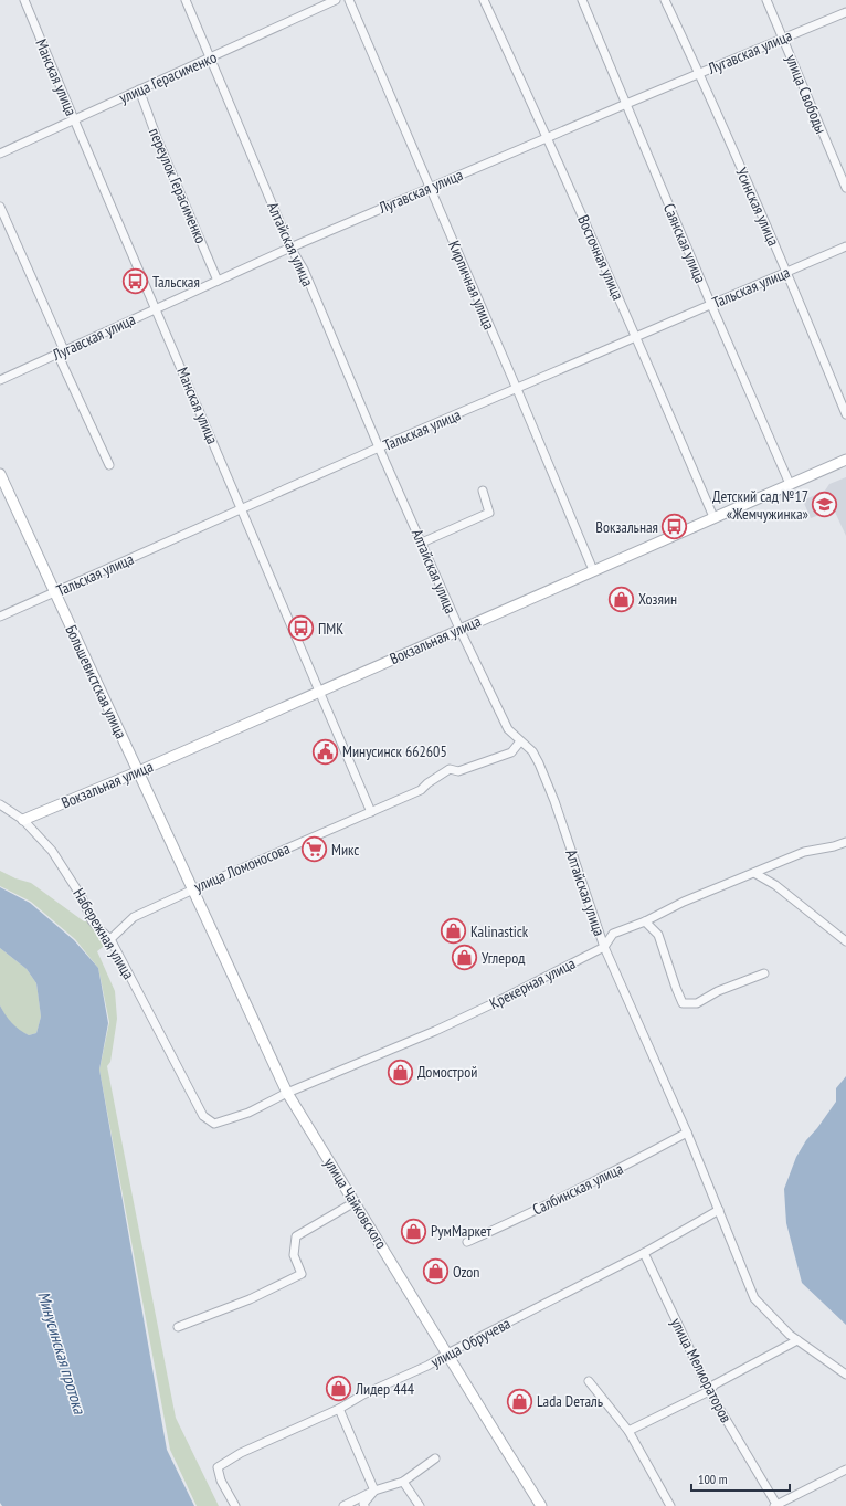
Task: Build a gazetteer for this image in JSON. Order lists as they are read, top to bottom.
{
  "streets": {
    "main road": ["Вокзальная улица", "Большевистская улица", "улица Чайковского"],
    "street": [
      "Лугавская улица",
      "Манская улица",
      "улица Герасименко",
      "улица Свободы",
      "переулок Герасименко",
      "Усинская улица",
      "Саянская улица",
      "Алтайская улица",
      "Восточная улица",
      "Кирпичная улица",
      "Тальская улица",
      "улица Ломоносова",
      "Набережная улица",
      "Крекерная улица",
      "Салбинская улица",
      "улица Обручева",
      "улица Мелиораторов"
    ]
  },
  "crossings": [
    ["Лугавская улица", "Манская улица"],
    ["Лугавская улица", "улица Свободы"],
    ["Лугавская улица", "переулок Герасименко"],
    ["Лугавская улица", "Усинская улица"],
    ["Лугавская улица", "Саянская улица"],
    ["Лугавская улица", "Алтайская улица"],
    ["Лугавская улица", "Восточная улица"],
    ["Лугавская улица", "Кирпичная улица"],
    ["Манская улица", "улица Герасименко"],
    ["Манская улица", "Тальская улица"],
    ["Манская улица", "Вокзальная улица"],
    ["Манская улица", "улица Ломоносова"],
    ["улица Герасименко", "переулок Герасименко"],
    ["улица Герасименко", "Алтайская улица"],
    ["Усинская улица", "Тальская улица"],
    ["Саянская улица", "Тальская улица"],
    ["Саянская улица", "Вокзальная улица"],
    ["Алтайская улица", "Тальская улица"],
    ["Алтайская улица", "Вокзальная улица"],
    ["Алтайская улица", "улица Ломоносова"],
    ["Алтайская улица", "Крекерная улица"],
    ["Алтайская улица", "Салбинская улица"],
    ["Алтайская улица", "улица Обручева"],
    ["Восточная улица", "Тальская улица"],
    ["Восточная улица", "Вокзальная улица"],
    ["Кирпичная улица", "Тальская улица"],
    ["Кирпичная улица", "Вокзальная улица"],
    ["Тальская улица", "Большевистская улица"],
    ["Вокзальная улица", "Большевистская улица"],
    ["Вокзальная улица", "Набережная улица"],
    ["Большевистская улица", "улица Ломоносова"],
    ["Большевистская улица", "улица Чайковского"],
    ["улица Ломоносова", "Набережная улица"],
    ["улица Ломоносова", "улица Чайковского"],
    ["Набережная улица", "Крекерная улица"],
    ["Крекерная улица", "улица Чайковского"],
    ["улица Чайковского", "улица Обручева"],
    ["улица Обручева", "улица Мелиораторов"]
  ],
  "water": ["Минусинская протока"],
  "places": {
    "bus stop": ["Тальская", "Вокзальная", "ПМК"],
    "school or university": ["Детский сад №17 «Жемчужинка»"],
    "shop": [
      "Хозяин",
      "Kalinastick",
      "Углерод",
      "Домострой",
      "РумМаркет",
      "Ozon",
      "Лидер 444",
      "Lada Dеталь"
    ],
    "public building": ["Минусинск 662605"],
    "supermarket": ["Микс"]
  },
  "scale_bar": "100 m"
}
